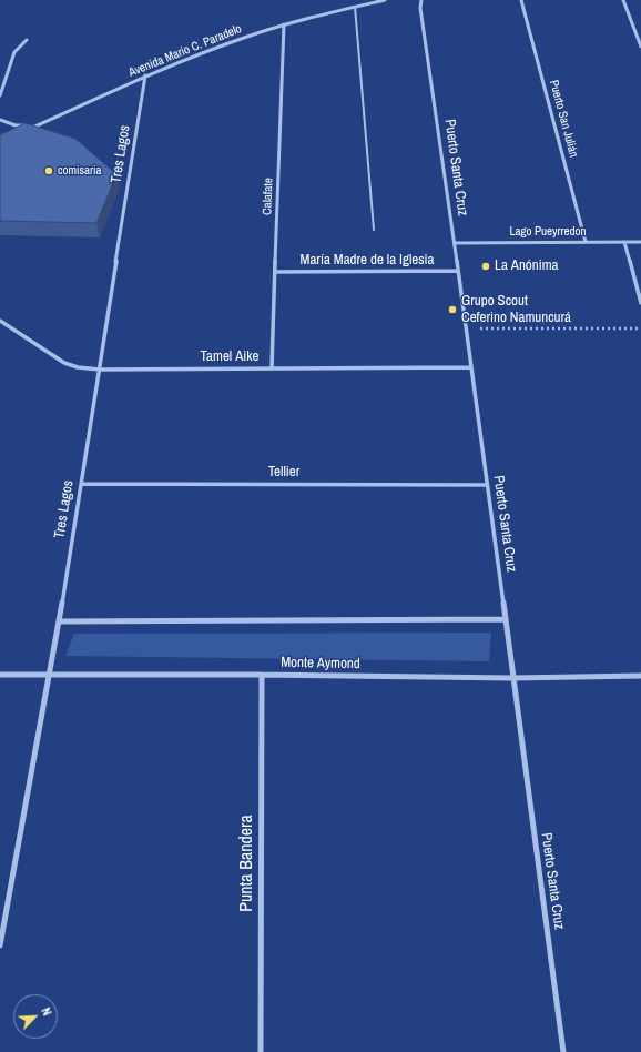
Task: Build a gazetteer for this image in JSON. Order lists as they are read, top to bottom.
{
  "streets": {
    "street": [
      "Avenida Mario C. Paradelo",
      "Puerto San Julián",
      "Tres Lagos",
      "Puerto Santa Cruz",
      "Calafate",
      "Lago Pueyrredon",
      "María Madre de la Iglesia",
      "Tamel Aike",
      "Tellier",
      "Monte Aymond",
      "Punta Bandera"
    ]
  },
  "crossings": [
    ["Avenida Mario C. Paradelo", "Tres Lagos"],
    ["Avenida Mario C. Paradelo", "Calafate"],
    ["Puerto San Julián", "Lago Pueyrredon"],
    ["Tres Lagos", "Tamel Aike"],
    ["Tres Lagos", "Tellier"],
    ["Tres Lagos", "Monte Aymond"],
    ["Puerto Santa Cruz", "Lago Pueyrredon"],
    ["Puerto Santa Cruz", "María Madre de la Iglesia"],
    ["Puerto Santa Cruz", "Tamel Aike"],
    ["Puerto Santa Cruz", "Tellier"],
    ["Puerto Santa Cruz", "Monte Aymond"],
    ["Calafate", "María Madre de la Iglesia"],
    ["Calafate", "Tamel Aike"],
    ["Monte Aymond", "Punta Bandera"]
  ],
  "places": ["comisaria", "La Anónima", "Grupo Scout Ceferino Namuncurá"],
  "north": "top right"
}
